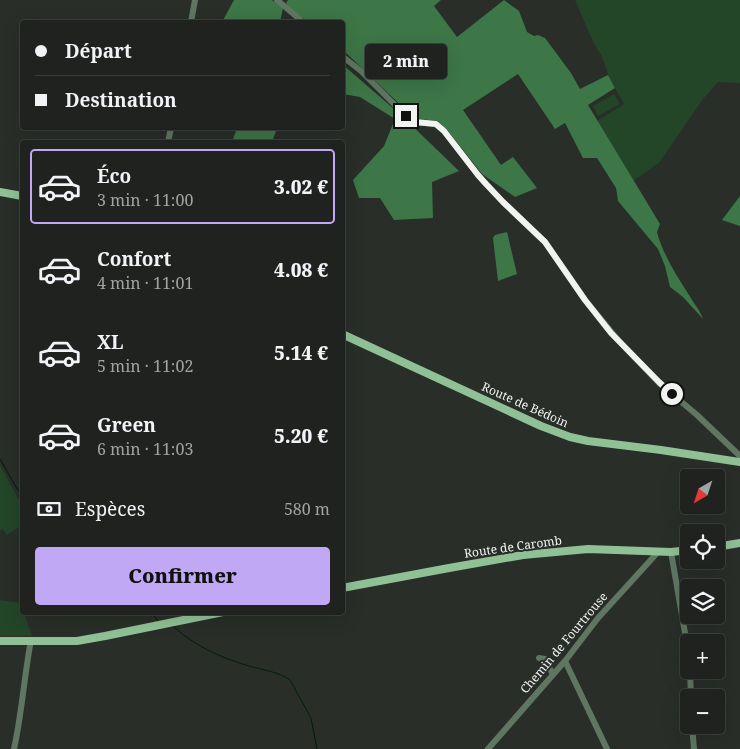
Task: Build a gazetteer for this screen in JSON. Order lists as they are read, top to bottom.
{
  "streets": {
    "main road": ["Route de Bédoin", "Route de Caromb"],
    "street": ["Chemin de Fourtrouse"]
  },
  "crossings": [
    ["Route de Caromb", "Chemin de Fourtrouse"]
  ],
  "north": "bottom left",
  "page": {
    "banner": ["Départ", "Destination"],
    "bubble": "2 min",
    "list": [
      {
        "name": "Éco",
        "note": "3 min · 11:00",
        "value": "3.02 €"
      },
      {
        "name": "Confort",
        "note": "4 min · 11:01",
        "value": "4.08 €"
      },
      {
        "name": "XL",
        "note": "5 min · 11:02",
        "value": "5.14 €"
      },
      {
        "name": "Green",
        "note": "6 min · 11:03",
        "value": "5.20 €"
      }
    ],
    "map_buttons": ["+", "−"],
    "pay": ["Espèces", "580 m"],
    "buttons": "Confirmer"
  }
}
